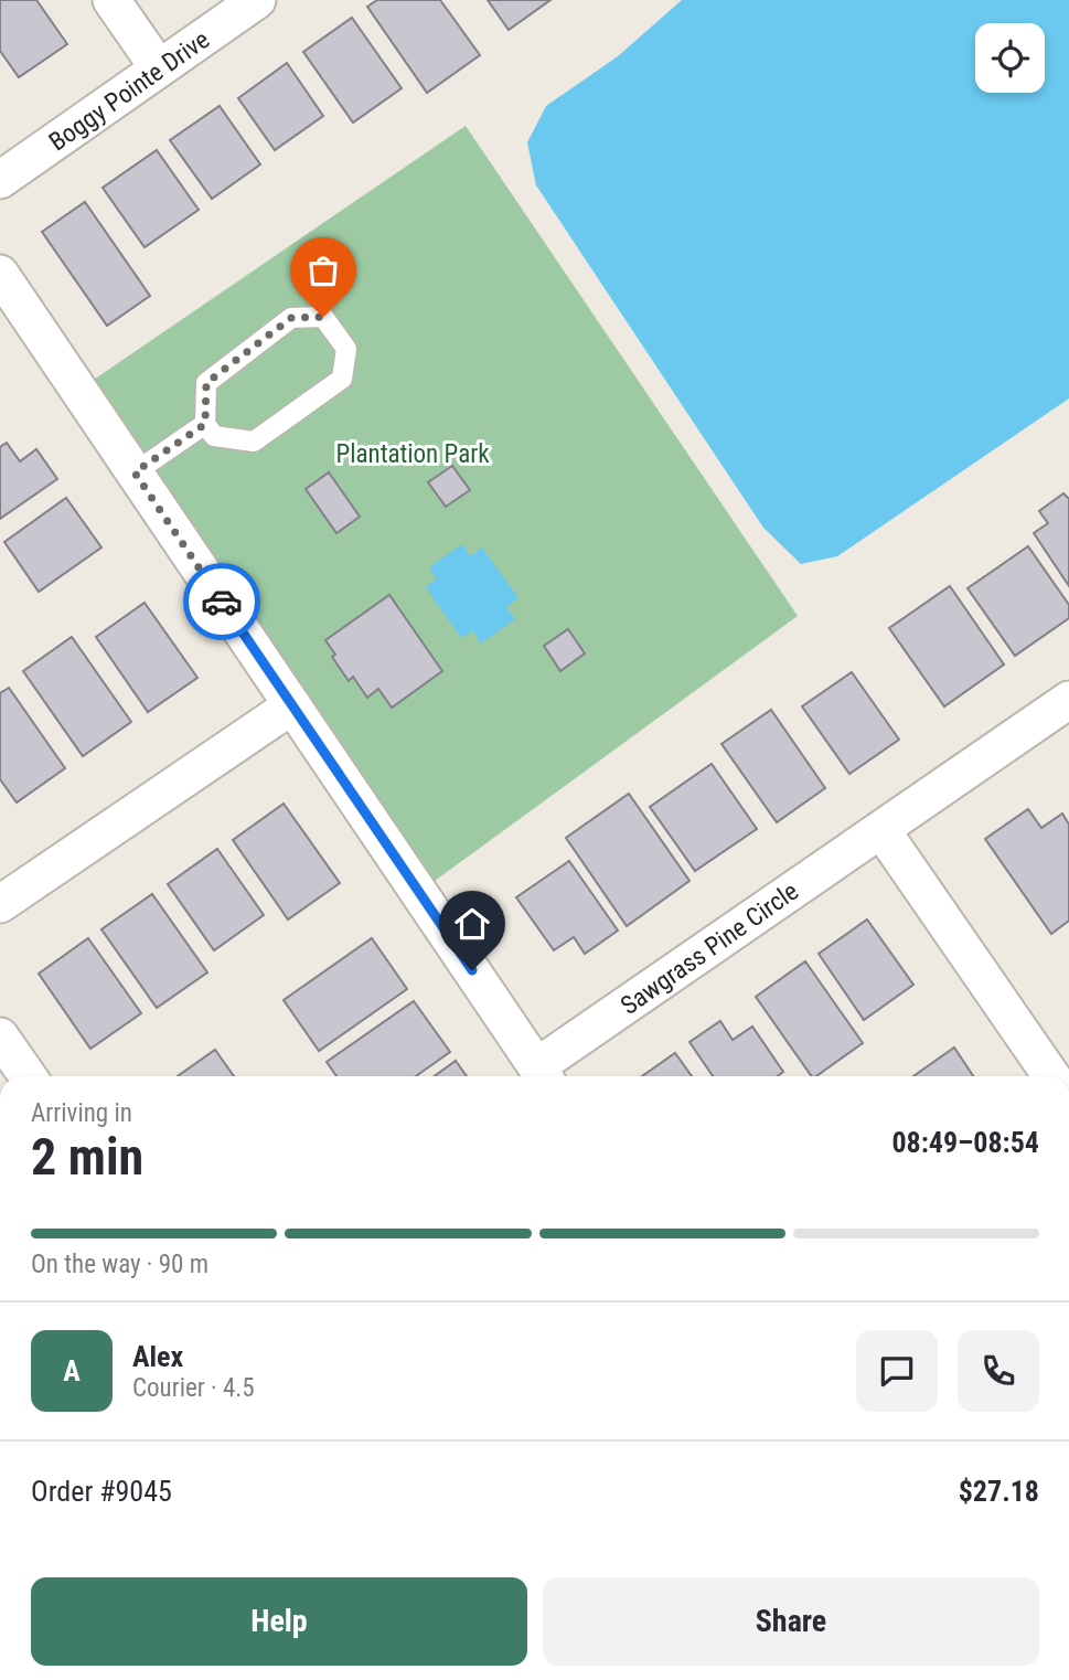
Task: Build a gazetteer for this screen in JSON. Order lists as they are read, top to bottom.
{
  "streets": {
    "street": ["Boggy Pointe Drive", "Sawgrass Pine Circle"]
  },
  "parks": ["Plantation Park"],
  "page": {
    "heading": ["2 min", "Arriving in", "08:49–08:54"],
    "panel": [
      "Alex",
      "Courier · 4.5",
      "Order #9045",
      "$27.18"
    ],
    "bar": "On the way · 90 m",
    "round": "A",
    "buttons": ["Help", "Share"]
  }
}
